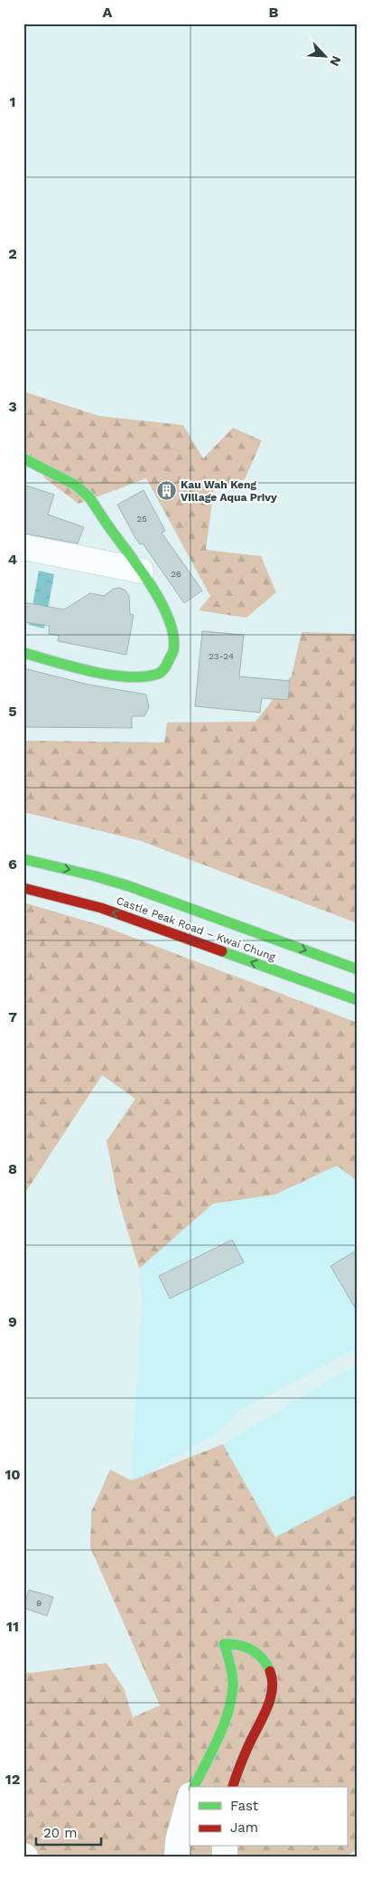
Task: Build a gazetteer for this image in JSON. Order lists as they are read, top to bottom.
{
  "streets": {
    "street": ["Castle Peak Road – Kwai Chung"]
  },
  "places": {
    "building": ["Kau Wah Keng Village Aqua Privy"]
  },
  "house_numbers": [
    "25",
    "26",
    "23-24",
    "9"
  ],
  "legend": ["Fast", "Jam"],
  "scale_bar": "20 m",
  "north": "bottom right",
  "grid": {
    "columns": ["A", "B"],
    "rows": [
      "1",
      "2",
      "3",
      "4",
      "5",
      "6",
      "7",
      "8",
      "9",
      "10",
      "11",
      "12"
    ]
  }
}
